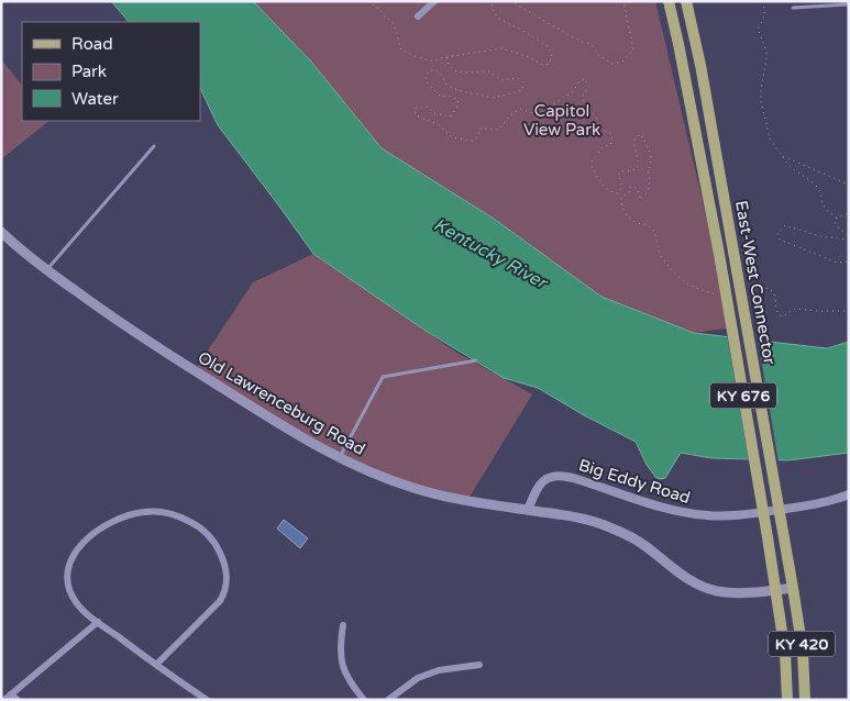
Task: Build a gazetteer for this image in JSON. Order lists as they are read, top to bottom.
{
  "streets": {
    "main road": [
      "East-West Connector",
      "KY 676",
      "Old Lawrenceburg Road",
      "KY 420"
    ],
    "street": ["Big Eddy Road"]
  },
  "crossings": [
    ["East-West Connector", "Old Lawrenceburg Road"],
    ["Old Lawrenceburg Road", "Big Eddy Road"]
  ],
  "water": ["Kentucky River"],
  "parks": ["Capitol View Park"],
  "legend": ["Road", "Park", "Water"]
}
